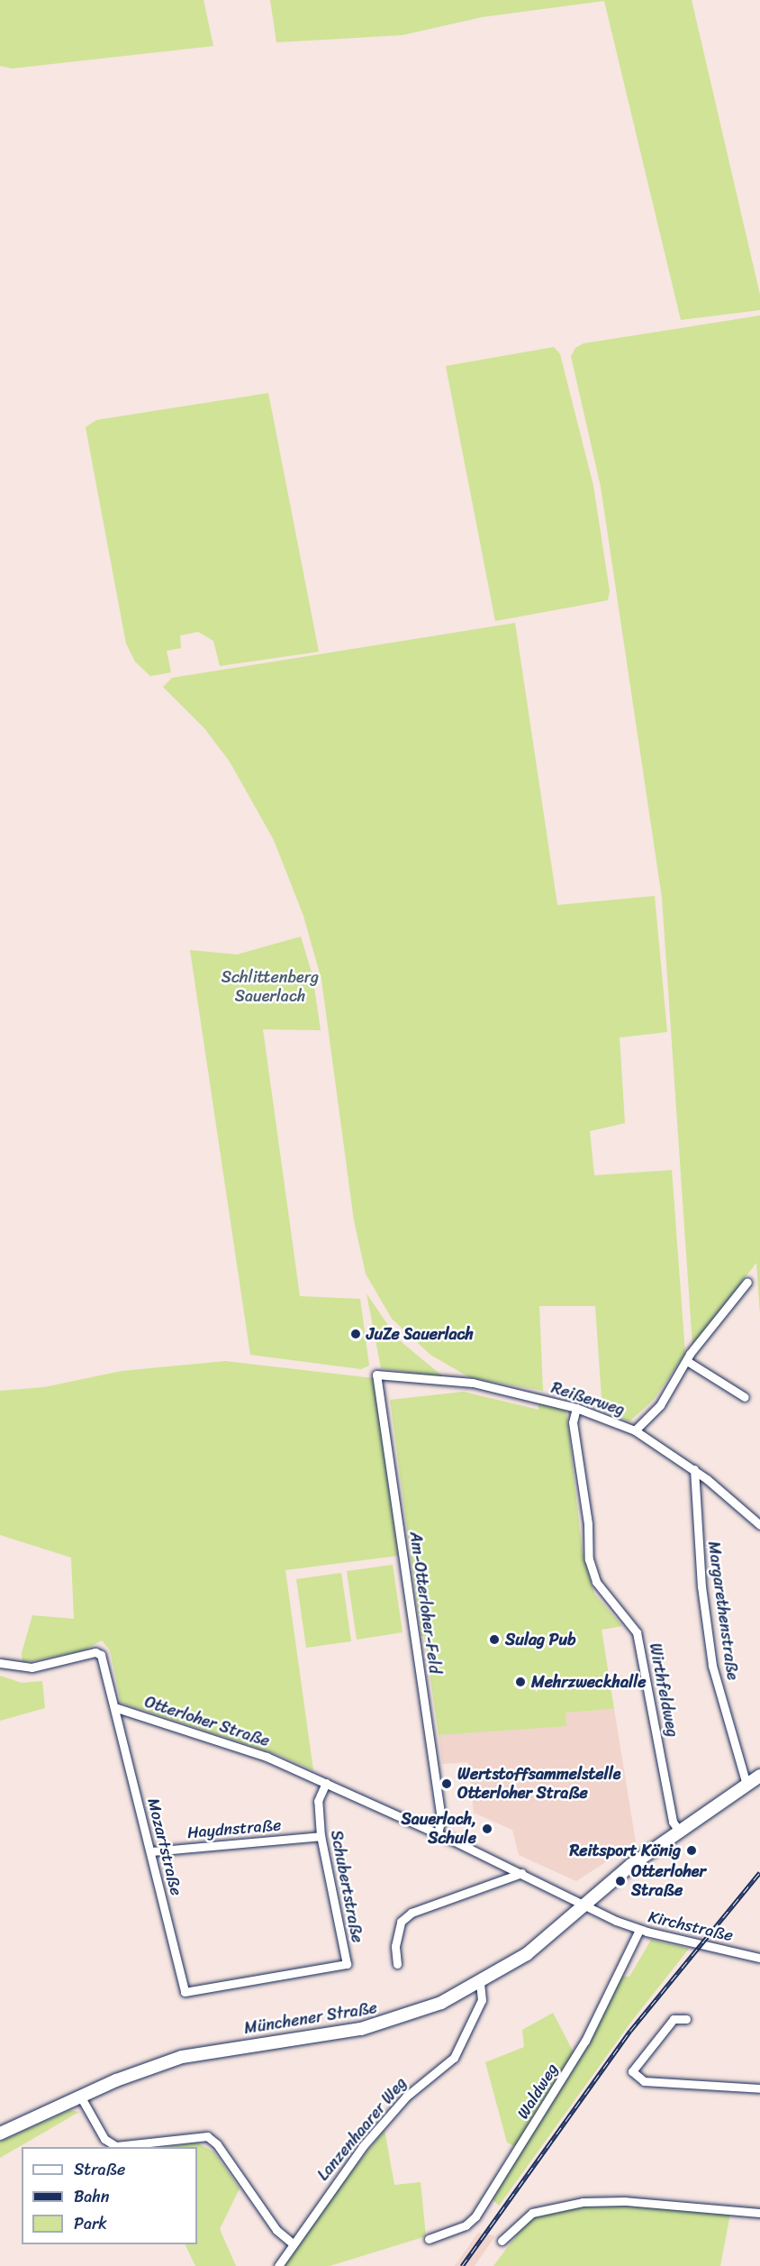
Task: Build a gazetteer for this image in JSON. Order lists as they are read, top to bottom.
{
  "streets": {
    "main road": ["Münchener Straße"],
    "street": [
      "Reißerweg",
      "Am-Otterloher-Feld",
      "Margarethenstraße",
      "Wirthfeldweg",
      "Otterloher Straße",
      "Haydnstraße",
      "Mozartstraße",
      "Schubertstraße",
      "Kirchstraße",
      "Waldweg",
      "Lanzenhaarer Weg"
    ]
  },
  "crossings": [
    ["Reißerweg", "Am-Otterloher-Feld"],
    ["Reißerweg", "Margarethenstraße"],
    ["Reißerweg", "Wirthfeldweg"],
    ["Am-Otterloher-Feld", "Otterloher Straße"],
    ["Margarethenstraße", "Münchener Straße"],
    ["Wirthfeldweg", "Münchener Straße"],
    ["Otterloher Straße", "Mozartstraße"],
    ["Otterloher Straße", "Schubertstraße"],
    ["Otterloher Straße", "Kirchstraße"],
    ["Otterloher Straße", "Münchener Straße"],
    ["Haydnstraße", "Mozartstraße"],
    ["Haydnstraße", "Schubertstraße"],
    ["Mozartstraße", "Schubertstraße"],
    ["Kirchstraße", "Münchener Straße"],
    ["Kirchstraße", "Waldweg"],
    ["Münchener Straße", "Lanzenhaarer Weg"]
  ],
  "parks": ["Schlittenberg Sauerlach"],
  "places": [
    "JuZe Sauerlach",
    "Sulag Pub",
    "Mehrzweckhalle",
    "Wertstoffsammelstelle Otterloher Straße",
    "Sauerlach, Schule",
    "Reitsport König",
    "Otterloher Straße"
  ],
  "legend": ["Straße", "Bahn", "Park"]
}
